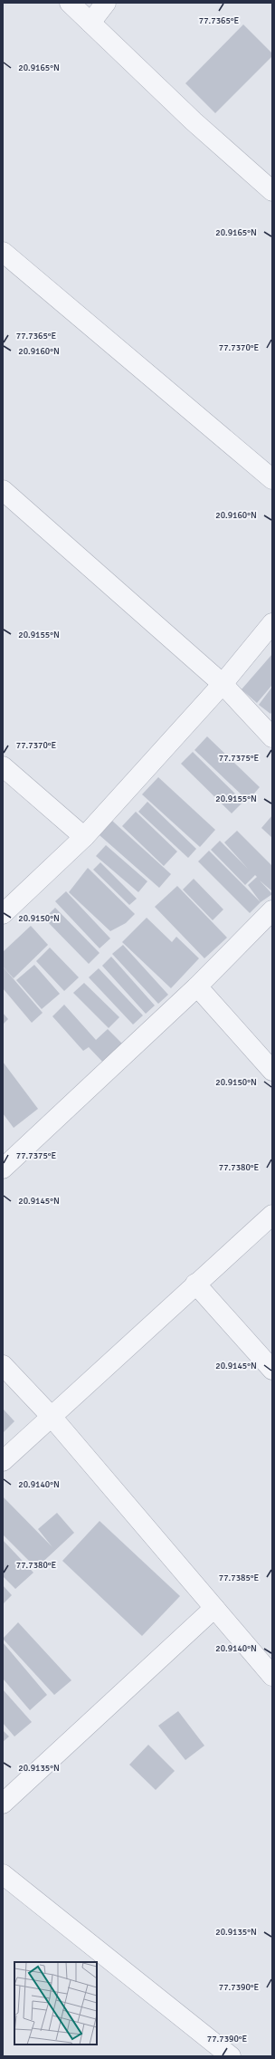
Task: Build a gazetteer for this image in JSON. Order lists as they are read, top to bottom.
{
  "coordinates": [
    "77.7365°E",
    "20.9165°N",
    "77.7370°E",
    "20.9160°N",
    "20.9155°N",
    "77.7375°E",
    "20.9150°N",
    "77.7380°E",
    "20.9145°N",
    "20.9140°N",
    "77.7385°E",
    "20.9135°N",
    "77.7390°E"
  ]
}
